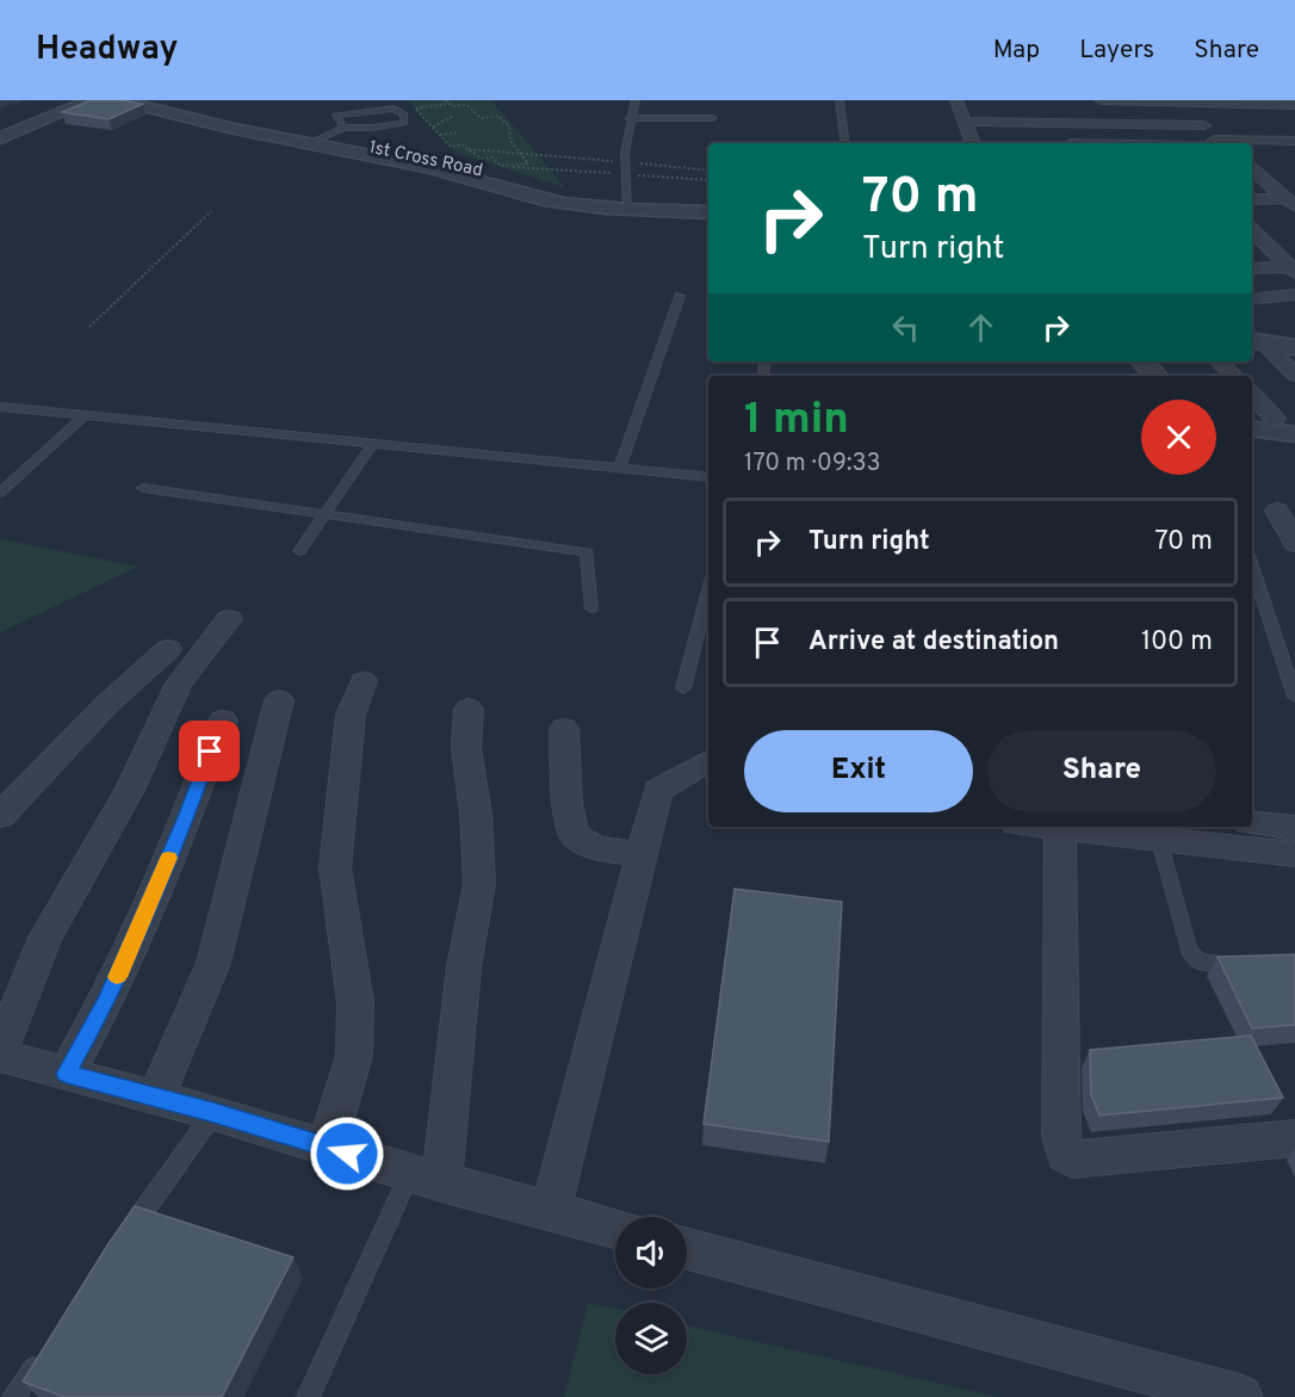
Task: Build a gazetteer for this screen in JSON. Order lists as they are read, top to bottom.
{
  "page": {
    "header": "Headway",
    "nav": ["Map", "Layers", "Share"],
    "turn": ["70 m", "Turn right"],
    "heading": ["1 min", "170 m · 09:33"],
    "list": [
      {
        "name": "Turn right",
        "value": "70 m"
      },
      {
        "name": "Arrive at destination",
        "value": "100 m"
      }
    ],
    "buttons": ["Exit", "Share"]
  }
}
